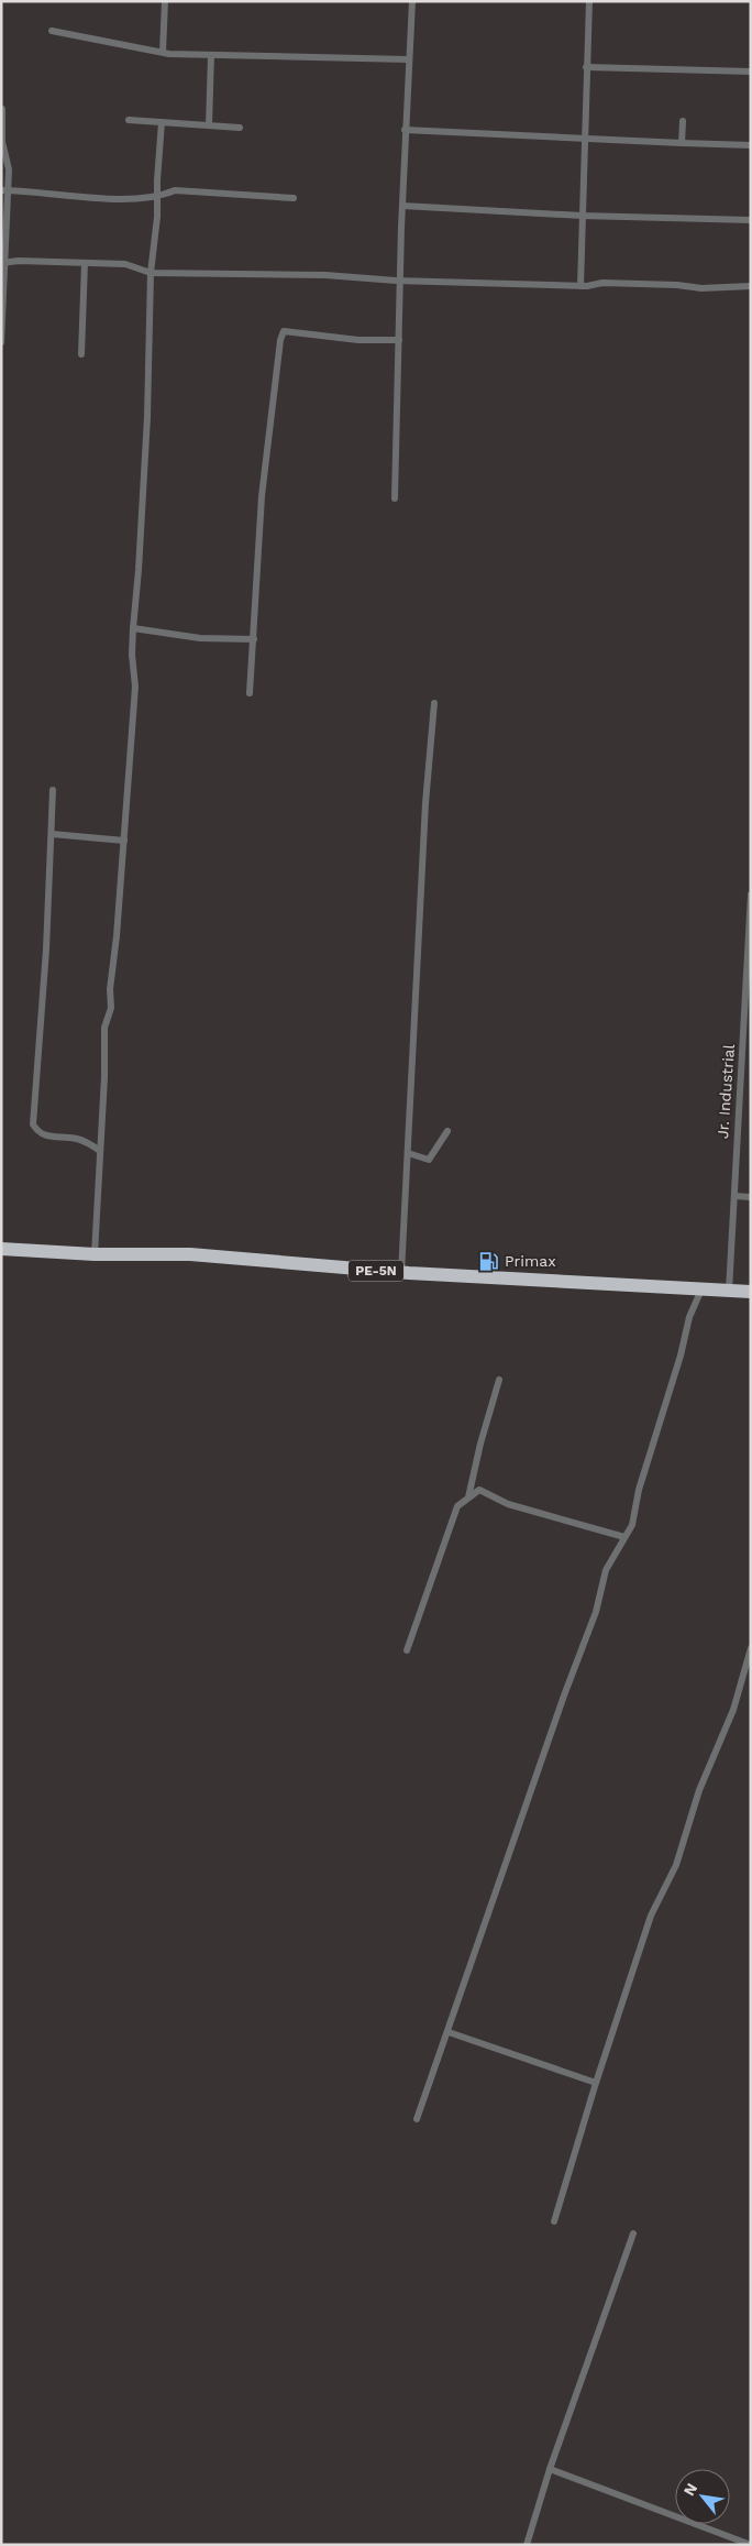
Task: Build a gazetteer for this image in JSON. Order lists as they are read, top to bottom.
{
  "streets": {
    "highway": ["PE-5N"],
    "street": ["Jr. Industrial"]
  },
  "crossings": [
    ["Jr. Industrial", "PE-5N"]
  ],
  "places": {
    "fuel station": ["Primax"]
  },
  "north": "top left"
}
